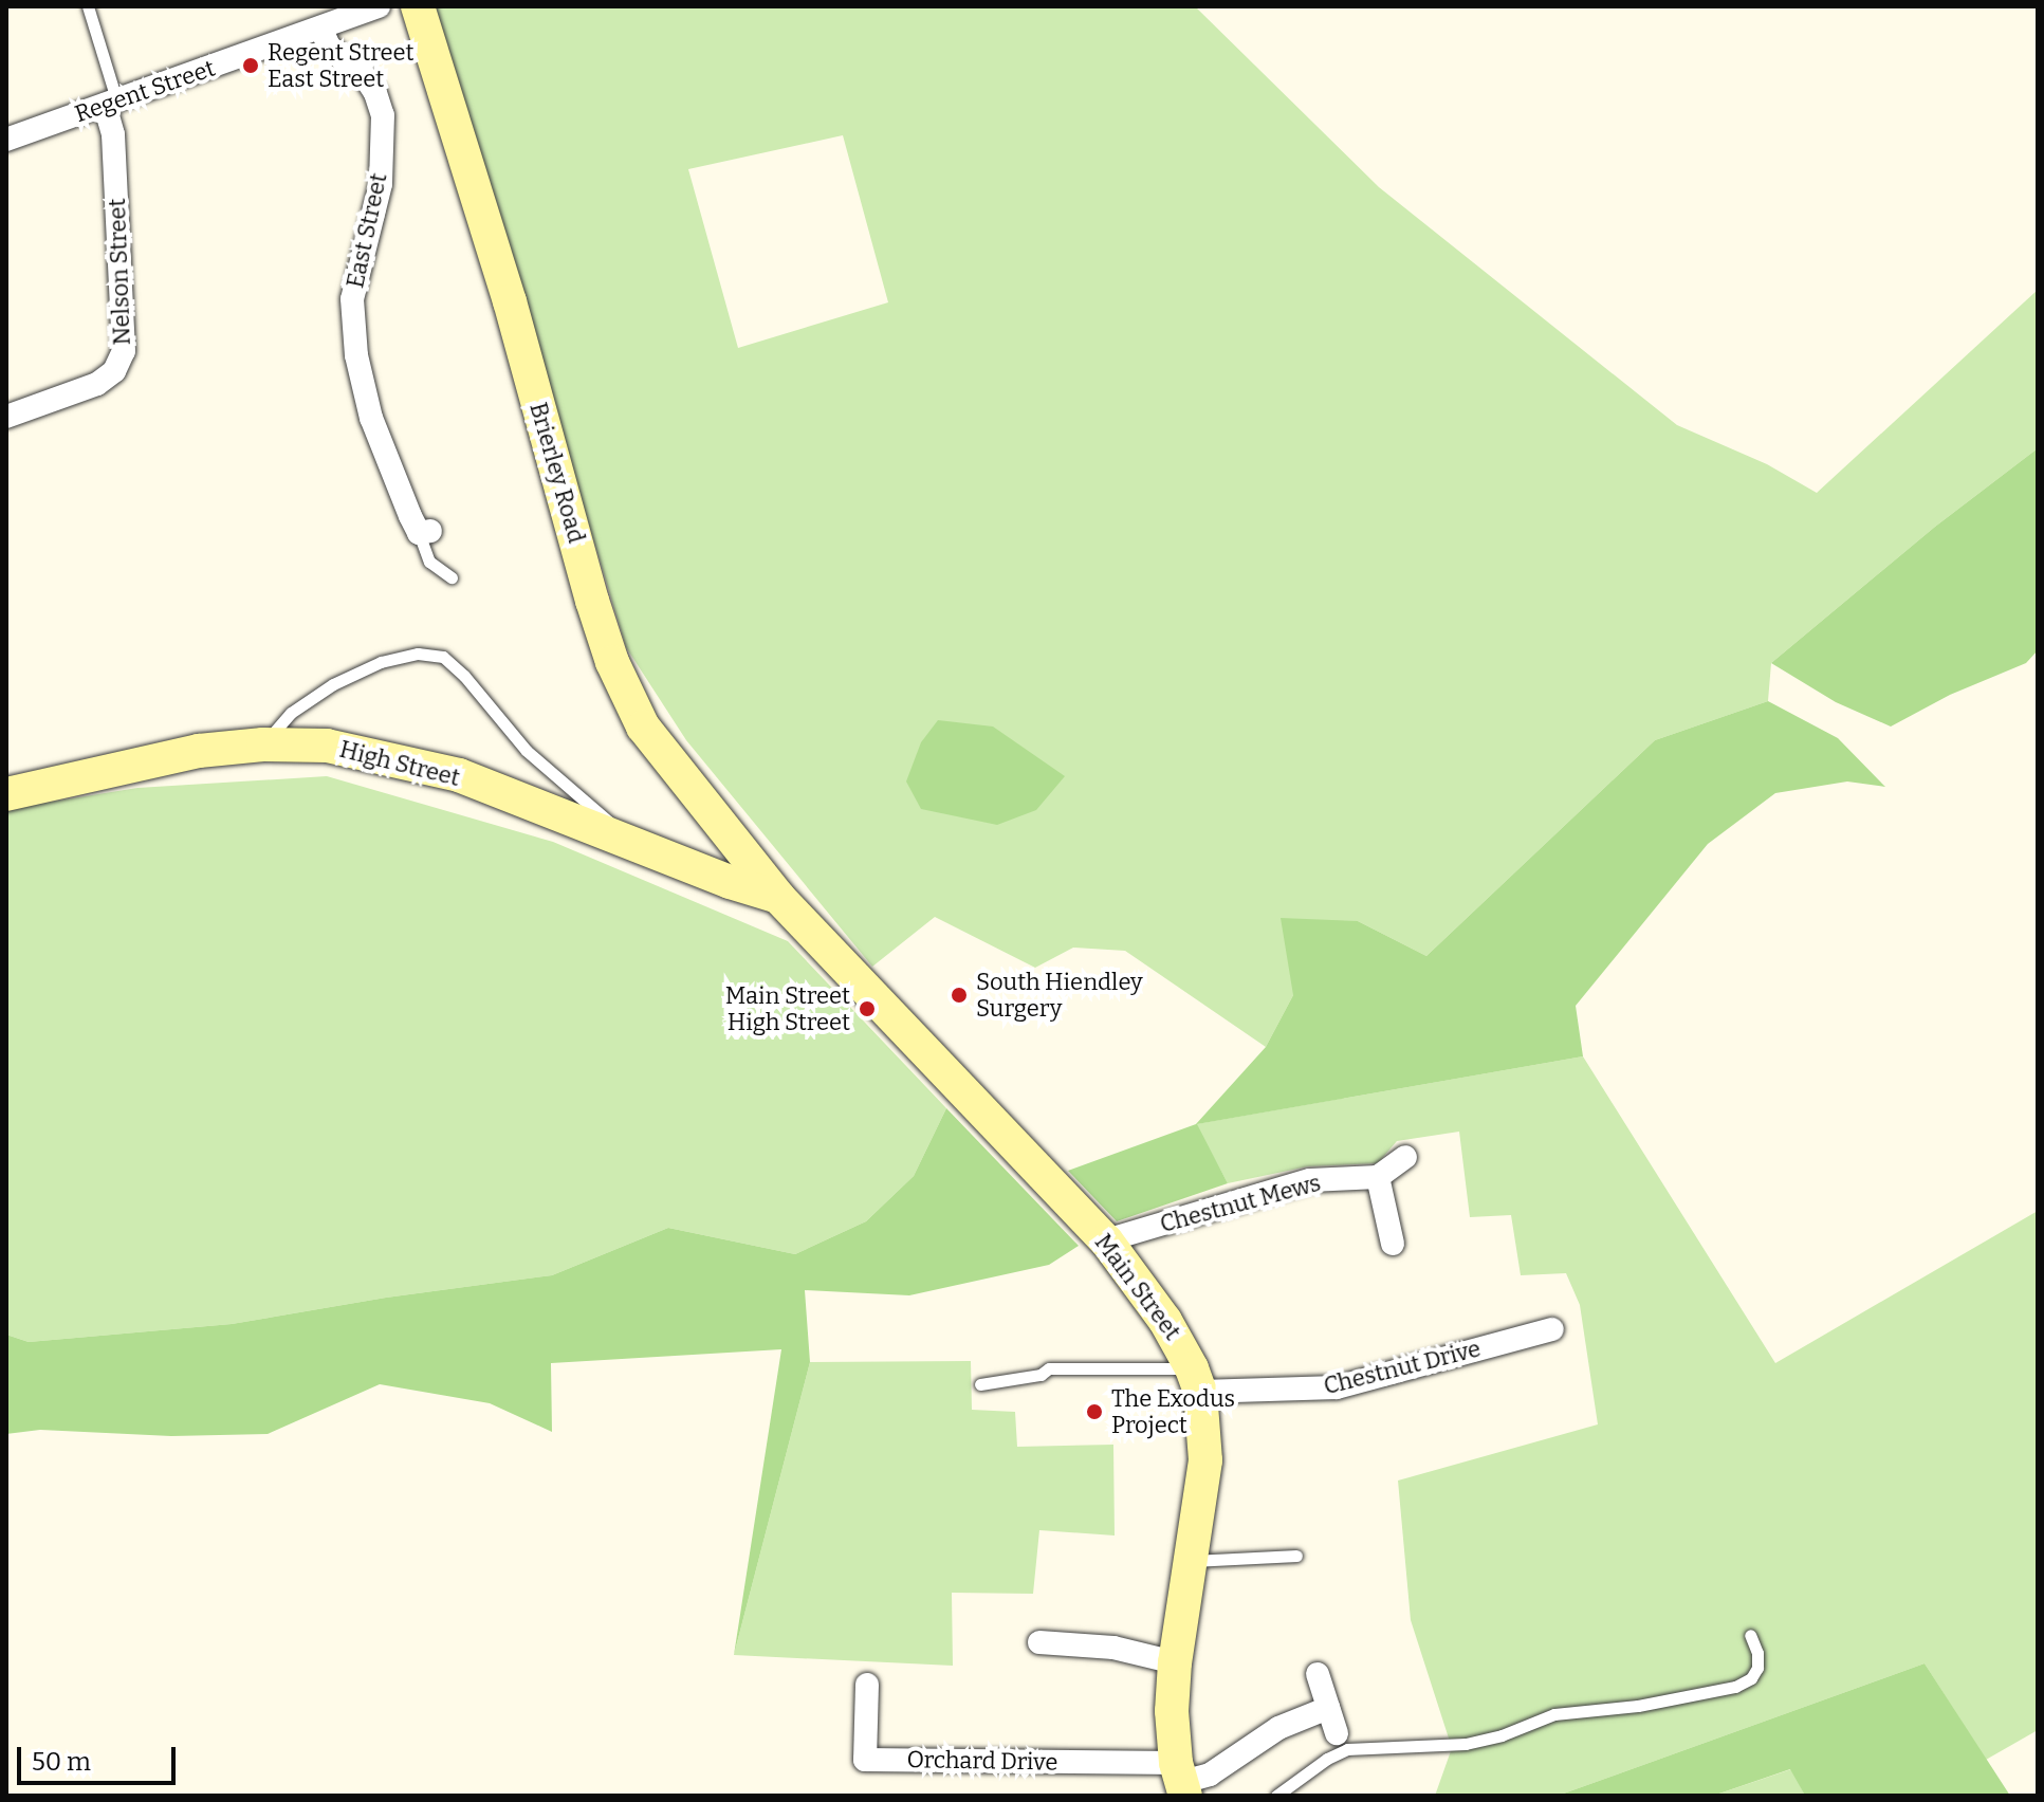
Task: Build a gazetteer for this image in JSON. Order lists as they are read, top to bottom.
{
  "streets": {
    "street": [
      "Regent Street",
      "East Street",
      "Nelson Street",
      "Brierley Road",
      "High Street",
      "Chestnut Mews",
      "Main Street",
      "Chestnut Drive",
      "Orchard Drive"
    ]
  },
  "crossings": [
    ["Regent Street", "East Street"],
    ["Regent Street", "Nelson Street"],
    ["Brierley Road", "High Street"],
    ["Brierley Road", "Main Street"],
    ["High Street", "Main Street"],
    ["Chestnut Mews", "Main Street"],
    ["Main Street", "Chestnut Drive"],
    ["Main Street", "Orchard Drive"]
  ],
  "places": [
    "Regent Street East Street",
    "South Hiendley Surgery",
    "Main Street High Street",
    "The Exodus Project"
  ],
  "scale_bar": "50 m"
}
